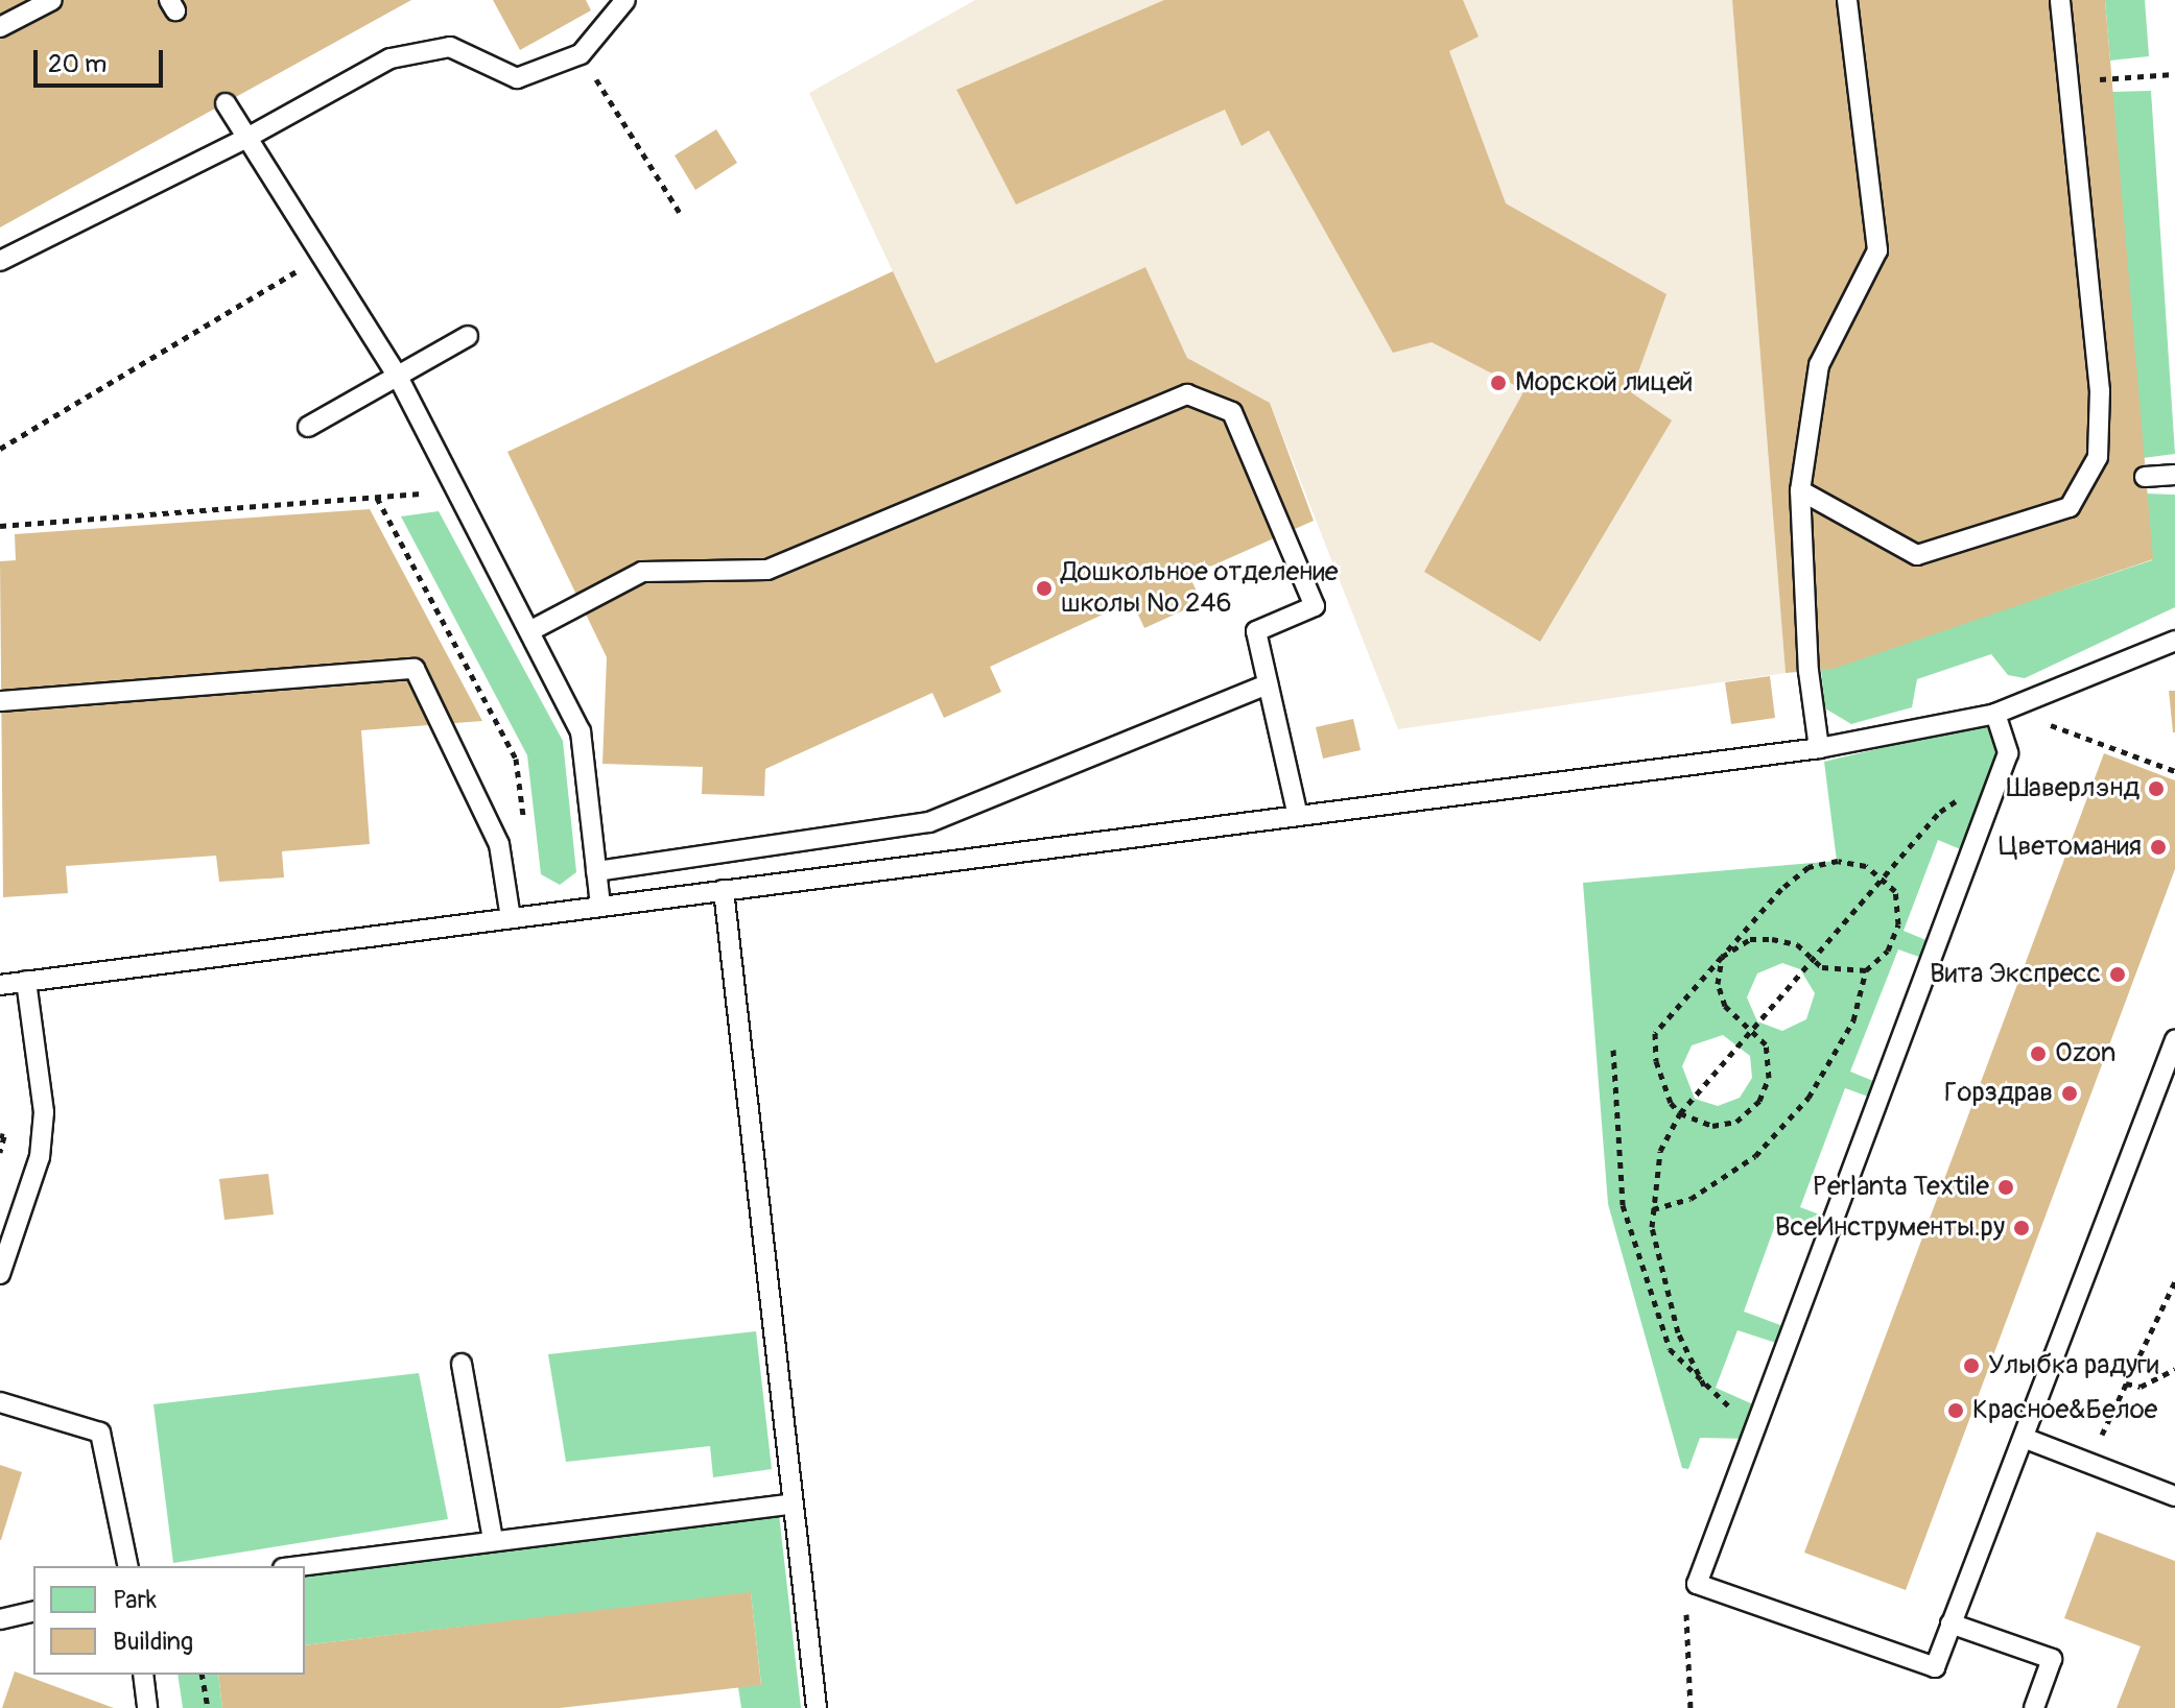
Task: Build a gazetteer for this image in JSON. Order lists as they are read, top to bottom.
{
  "places": [
    "Морской лицей",
    "Дошкольное отделение школы № 246",
    "Шаверлэнд",
    "Цветомания",
    "Вита Экспресс",
    "Ozon",
    "Горздрав",
    "Perlanta Textile",
    "ВсеИнструменты.ру",
    "Улыбка радуги",
    "Красное&Белое"
  ],
  "legend": ["Park", "Building"],
  "scale_bar": "20 m"
}
